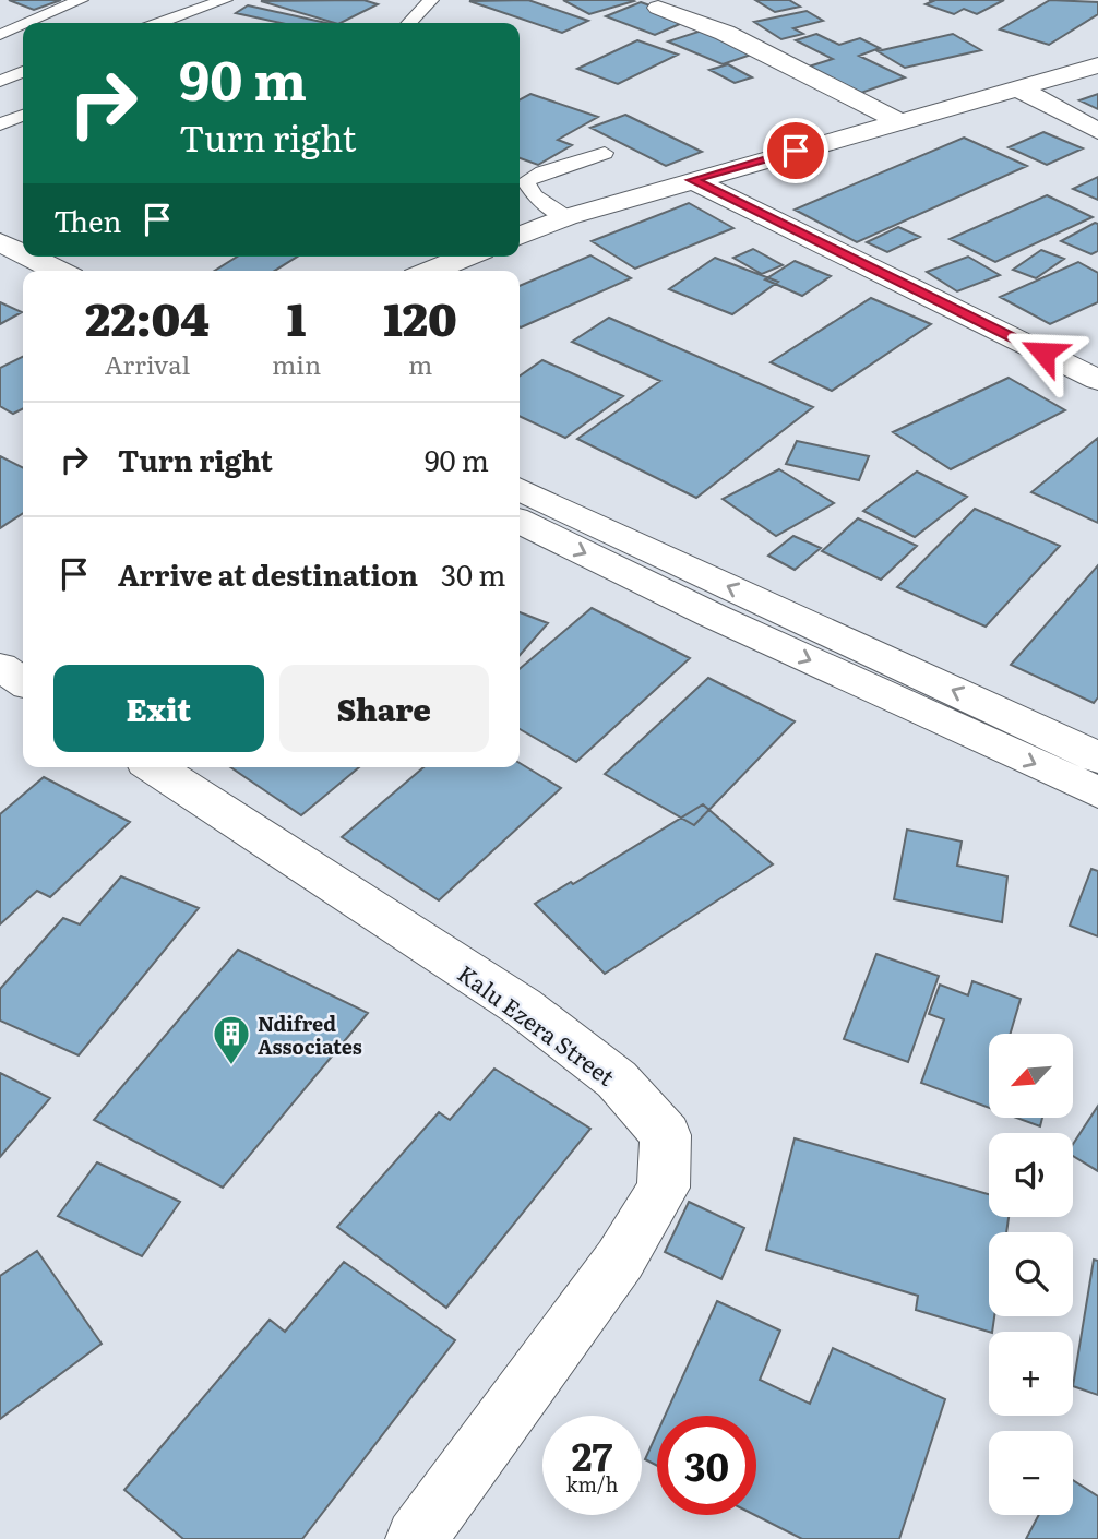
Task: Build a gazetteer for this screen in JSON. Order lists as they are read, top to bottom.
{
  "streets": {
    "street": ["Kalu Ezera Street"]
  },
  "places": {
    "building": ["Ndifred Associates"]
  },
  "north": "bottom left",
  "page": {
    "turn": ["90 m", "Turn right"],
    "then": "Then",
    "eta": [
      "22:04",
      "Arrival",
      "1",
      "min",
      "120",
      "m"
    ],
    "list": [
      {
        "name": "Turn right",
        "value": "90 m"
      },
      {
        "name": "Arrive at destination",
        "value": "30 m"
      }
    ],
    "buttons": ["Exit", "Share"],
    "map_buttons": ["+", "−"],
    "speed": "27 km/h",
    "limit": "30"
  }
}
